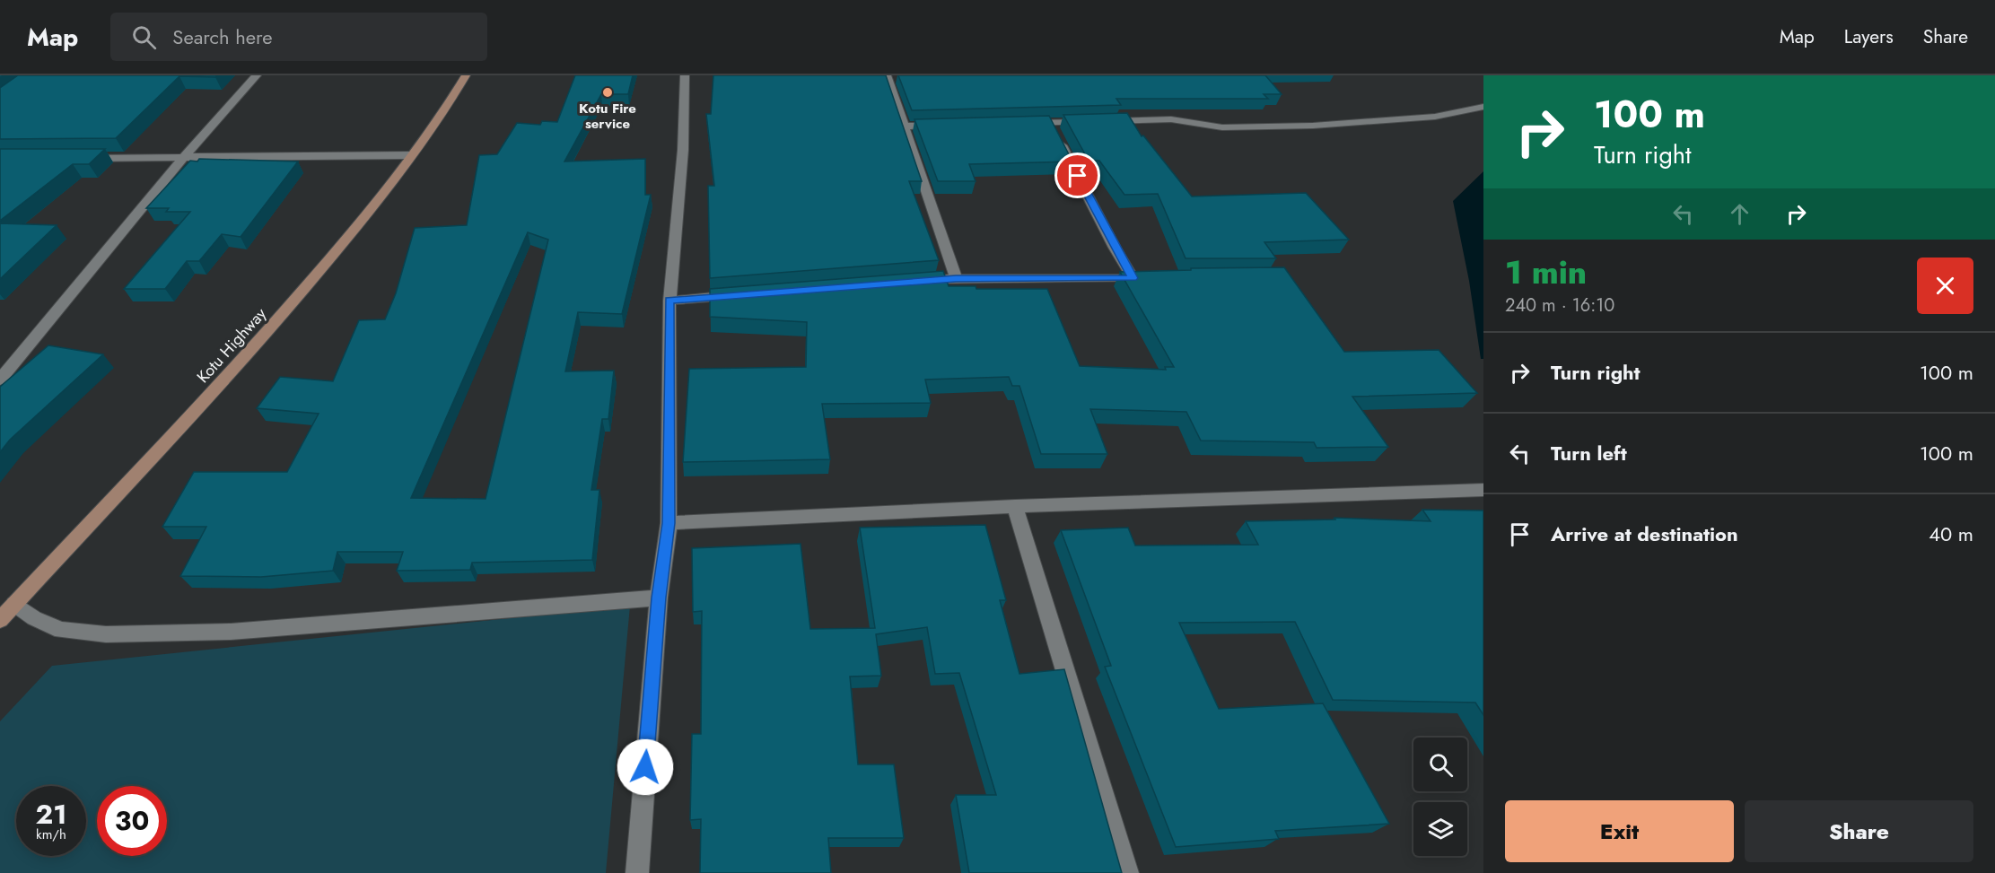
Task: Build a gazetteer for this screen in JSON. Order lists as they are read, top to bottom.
{
  "streets": {
    "street": ["Kotu Highway"]
  },
  "places": ["Kotu Fire service"],
  "page": {
    "header": "Map",
    "search": "Search here",
    "nav": ["Map", "Layers", "Share"],
    "turn": ["100 m", "Turn right"],
    "heading": ["1 min", "240 m · 16:10"],
    "list": [
      {
        "name": "Turn right",
        "value": "100 m"
      },
      {
        "name": "Turn left",
        "value": "100 m"
      },
      {
        "name": "Arrive at destination",
        "value": "40 m"
      }
    ],
    "speed": "21 km/h",
    "limit": "30",
    "buttons": ["Exit", "Share"]
  }
}
